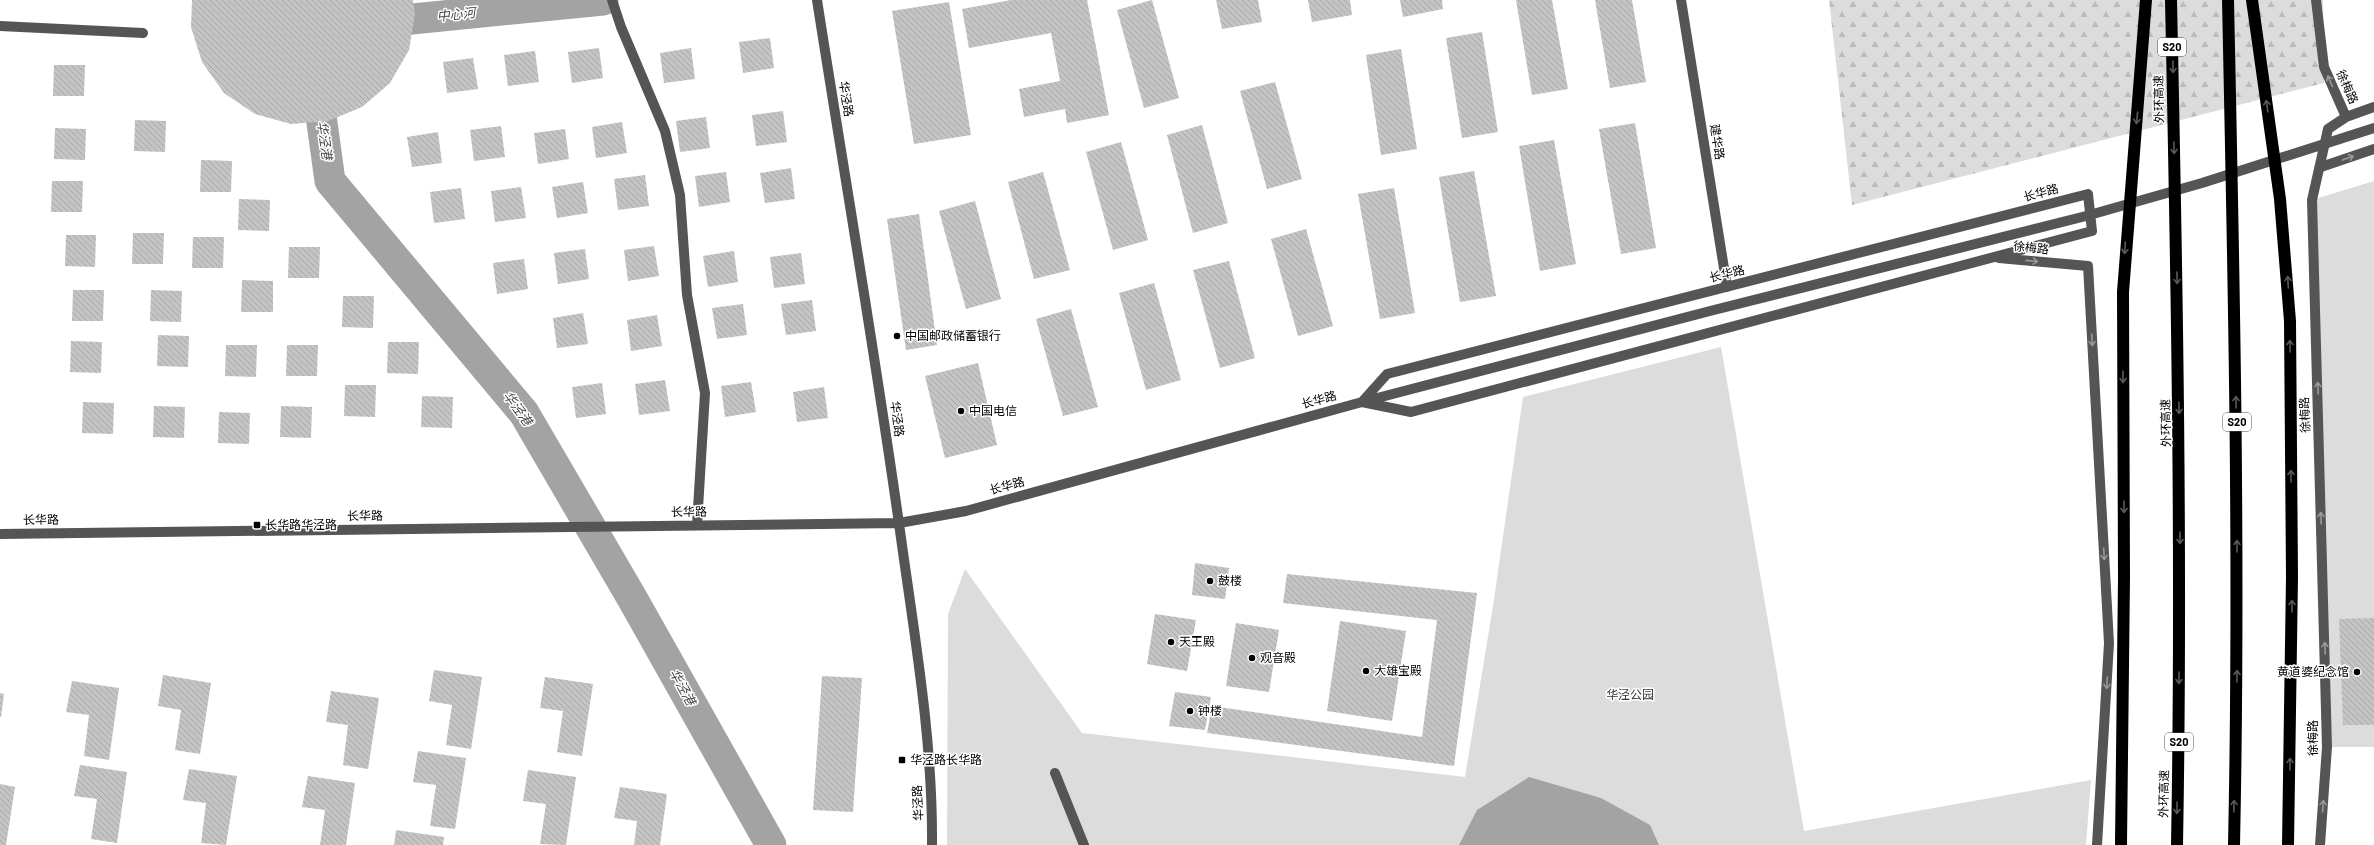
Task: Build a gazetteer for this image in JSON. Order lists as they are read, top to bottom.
{
  "streets": {
    "highway": ["S20", "外环高速"],
    "street": [
      "徐梅路",
      "华泾路",
      "建华路",
      "长华路"
    ]
  },
  "crossings": [
    ["徐梅路", "长华路"],
    ["华泾路", "长华路"],
    ["建华路", "长华路"]
  ],
  "water": ["中心河", "华泾港"],
  "parks": ["华泾公园"],
  "places": {
    "other": [
      "中国邮政储蓄银行",
      "中国电信",
      "鼓楼",
      "天王殿",
      "观音殿",
      "大雄宝殿",
      "黄道婆纪念馆",
      "钟楼"
    ],
    "transit": ["长华路华泾路", "华泾路长华路"]
  }
}
